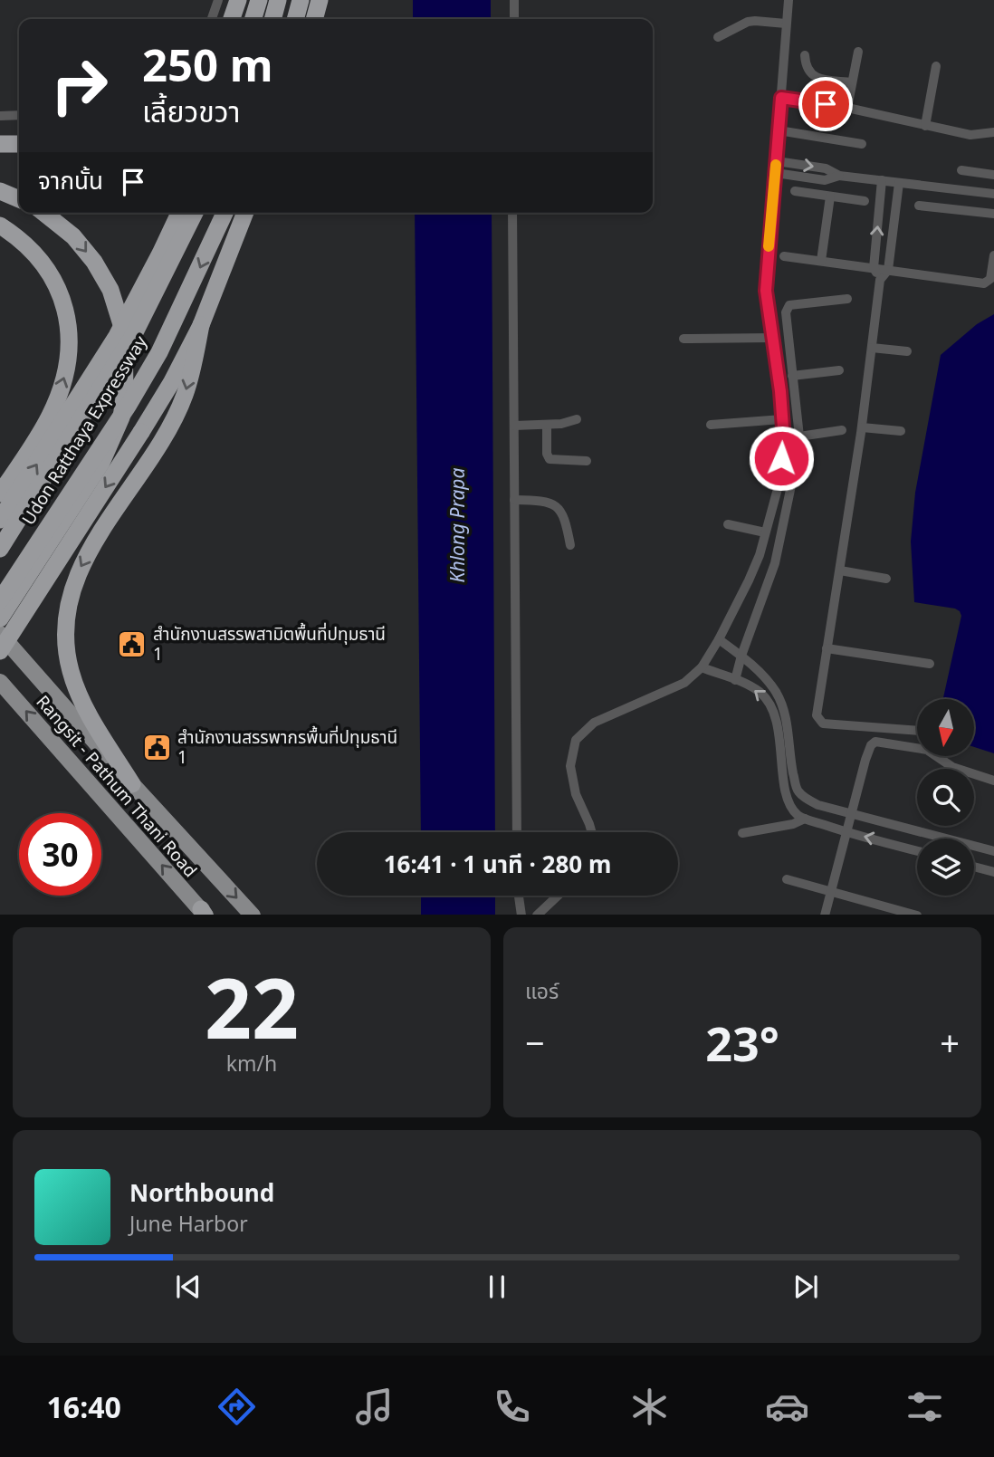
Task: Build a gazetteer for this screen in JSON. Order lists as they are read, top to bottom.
{
  "streets": {
    "highway": ["Udon Ratthaya Expressway"],
    "main road": ["Rangsit - Pathum Thani Road"]
  },
  "water": ["Khlong Prapa"],
  "places": {
    "public building": ["สำนักงานสรรพสามิตพื้นที่ปทุมธานี 1", "สำนักงานสรรพากรพื้นที่ปทุมธานี 1"]
  },
  "north": "bottom",
  "page": {
    "turn": ["250 m", "เลี้ยวขวา"],
    "then": "จากนั้น",
    "limit": "30",
    "trip": "16:41 · 1 นาที · 280 m",
    "tile": [
      ["22", "km/h"],
      "แอร์"
    ],
    "heat": ["−", "23°", "+"],
    "song": ["Northbound", "June Harbor"],
    "tabs": "16:40"
  }
}
